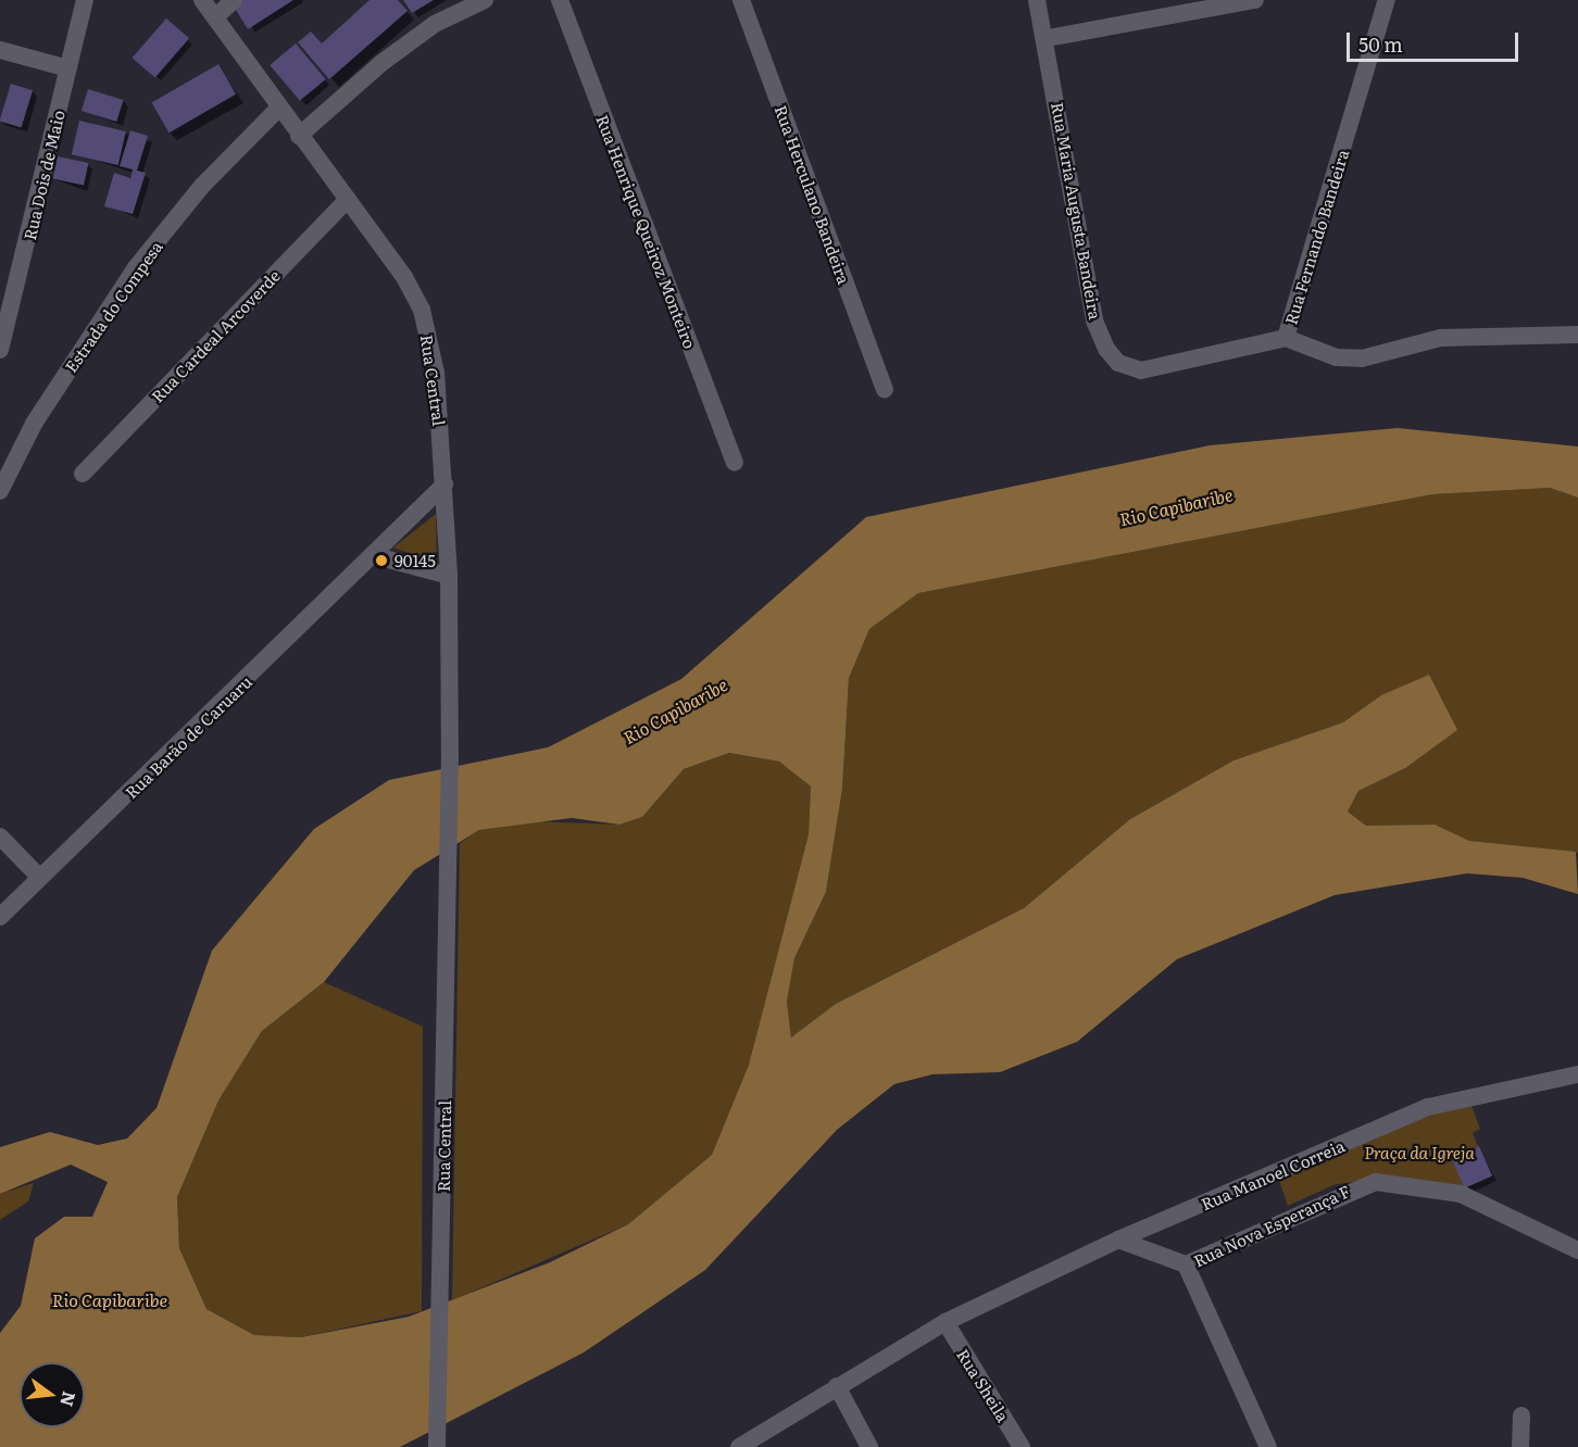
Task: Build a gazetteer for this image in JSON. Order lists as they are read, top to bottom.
{
  "streets": {
    "street": [
      "Rua Dois de Maio",
      "Rua Herculano Bandeira",
      "Rua Maria Augusta Bandeira",
      "Rua Henrique Queiroz Monteiro",
      "Rua Fernando Bandeira",
      "Estrada do Compesa",
      "Rua Cardeal Arcoverde",
      "Rua Central",
      "Rua Barão de Caruaru",
      "Rua Manoel Correia",
      "Rua Nova Esperança F",
      "Rua Sheila"
    ]
  },
  "crossings": [
    ["Rua Maria Augusta Bandeira", "Rua Fernando Bandeira"],
    ["Estrada do Compesa", "Rua Central"],
    ["Rua Cardeal Arcoverde", "Rua Central"],
    ["Rua Central", "Rua Barão de Caruaru"],
    ["Rua Manoel Correia", "Rua Sheila"]
  ],
  "water": ["Rio Capibaribe"],
  "parks": ["Praça da Igreja"],
  "places": ["90145"],
  "scale_bar": "50 m",
  "north": "right"
}
